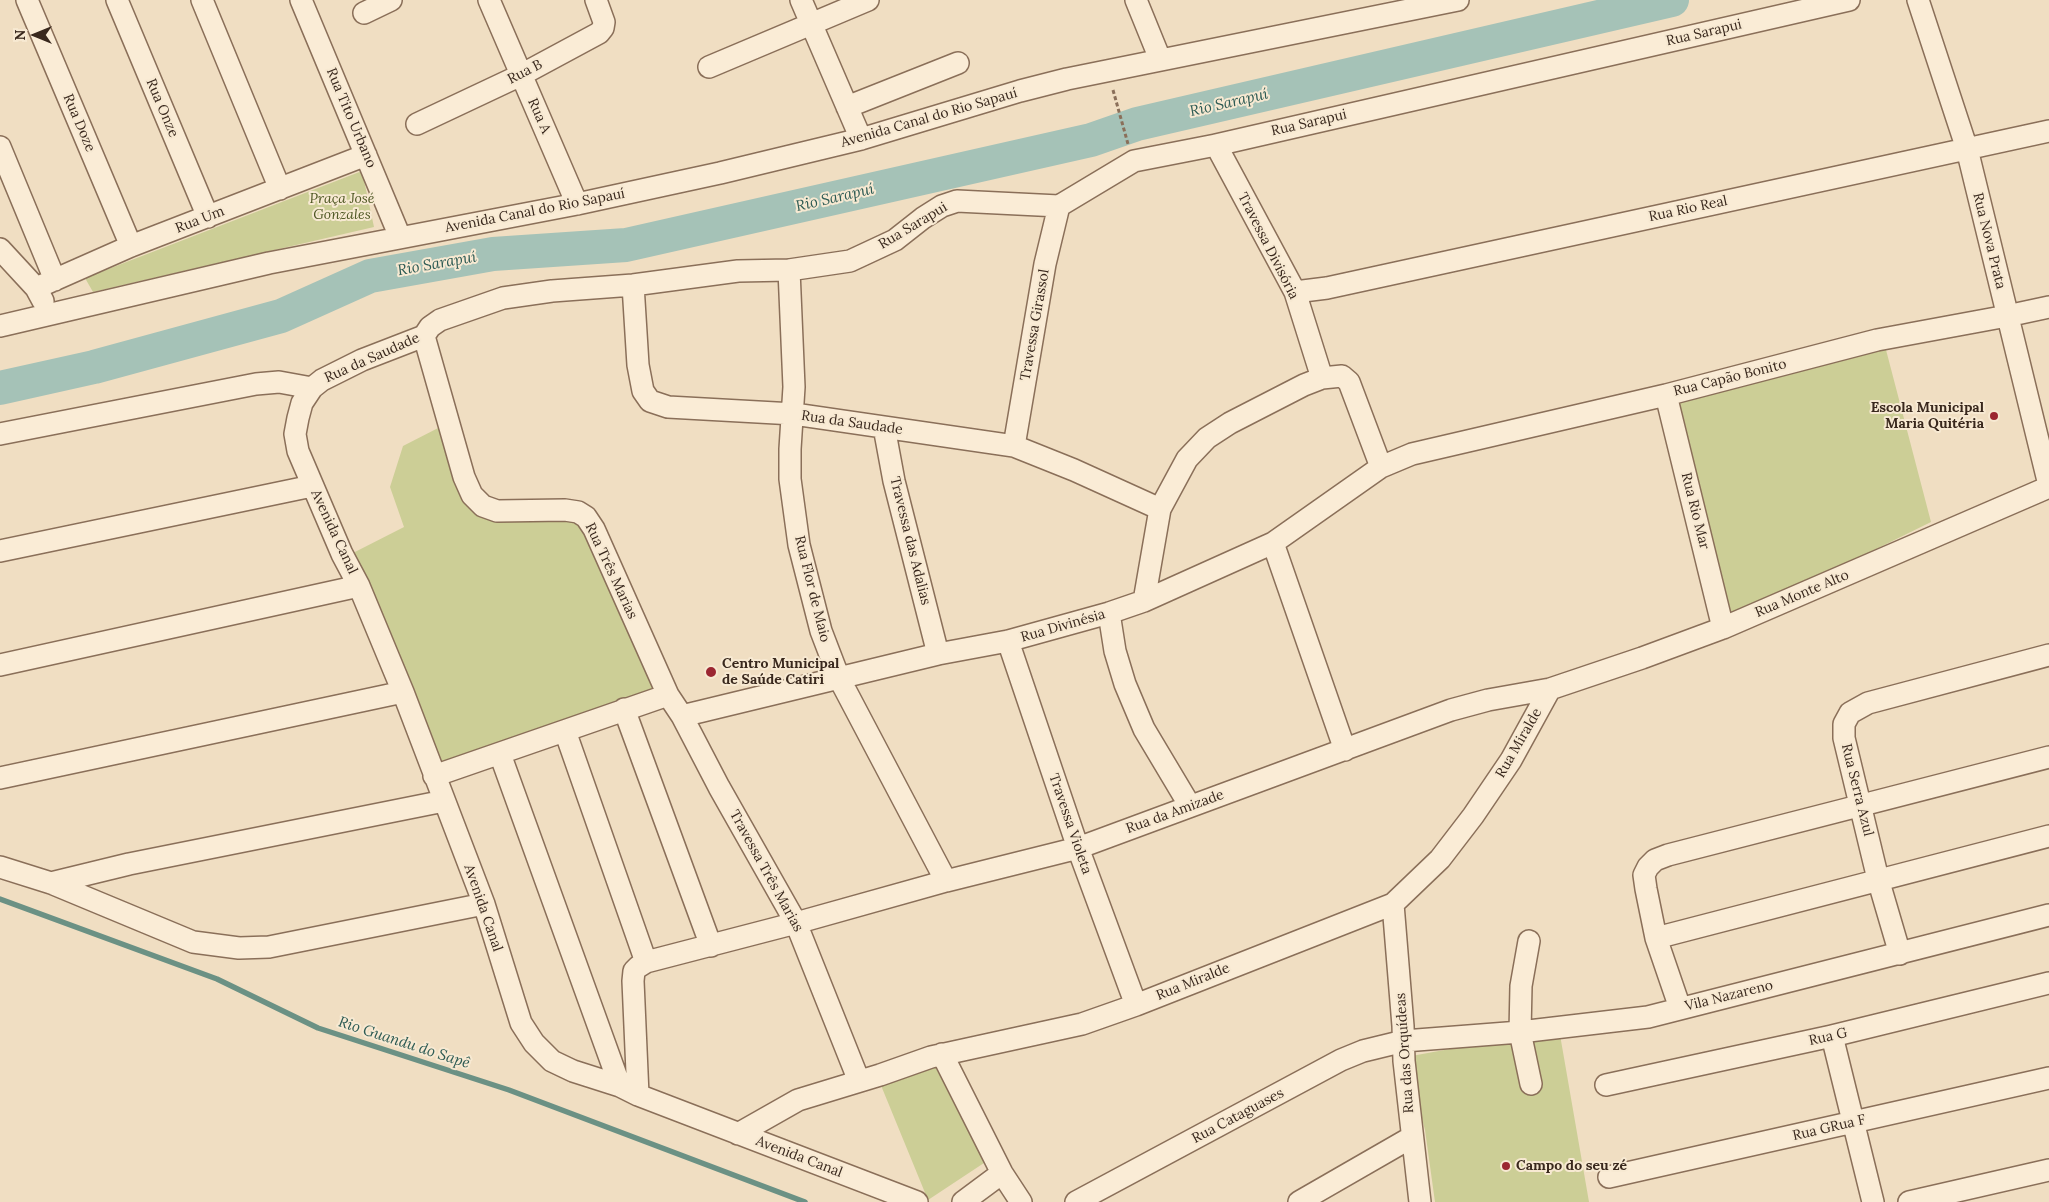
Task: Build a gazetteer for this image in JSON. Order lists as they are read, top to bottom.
{
  "streets": {
    "street": [
      "Rua Sarapui",
      "Rua B",
      "Rua Onze",
      "Rua A",
      "Rua Tito Urbano",
      "Avenida Canal do Rio Sapauí",
      "Rua Doze",
      "Rua Rio Real",
      "Rua Um",
      "Rua Nova Prata",
      "Travessa Divisória",
      "Travessa Girassol",
      "Rua da Saudade",
      "Rua Capão Bonito",
      "Rua Rio Mar",
      "Avenida Canal",
      "Travessa das Adalias",
      "Rua Três Marias",
      "Rua Flor de Maio",
      "Rua Monte Alto",
      "Rua Divinésia",
      "Rua Miralde",
      "Rua Serra Azul",
      "Rua da Amizade",
      "Travessa Violeta",
      "Travessa Três Marias",
      "Vila Nazareno",
      "Rua G",
      "Rua das Orquídeas",
      "Rua Cataguases",
      "Rua GRua F"
    ]
  },
  "crossings": [
    ["Rua Sarapui", "Travessa Divisória"],
    ["Rua Sarapui", "Travessa Girassol"],
    ["Rua Sarapui", "Rua da Saudade"],
    ["Rua Sarapui", "Rua Flor de Maio"],
    ["Rua B", "Rua A"],
    ["Rua Onze", "Rua Um"],
    ["Rua A", "Avenida Canal do Rio Sapauí"],
    ["Rua Tito Urbano", "Avenida Canal do Rio Sapauí"],
    ["Rua Tito Urbano", "Rua Um"],
    ["Rua Doze", "Rua Um"],
    ["Rua Rio Real", "Rua Nova Prata"],
    ["Rua Rio Real", "Travessa Divisória"],
    ["Rua Nova Prata", "Rua Capão Bonito"],
    ["Rua Nova Prata", "Rua Monte Alto"],
    ["Travessa Girassol", "Rua da Saudade"],
    ["Rua da Saudade", "Avenida Canal"],
    ["Rua da Saudade", "Travessa das Adalias"],
    ["Rua da Saudade", "Rua Três Marias"],
    ["Rua da Saudade", "Rua Flor de Maio"],
    ["Rua Capão Bonito", "Rua Rio Mar"],
    ["Rua Capão Bonito", "Rua Divinésia"],
    ["Rua Rio Mar", "Rua Monte Alto"],
    ["Avenida Canal", "Rua Miralde"],
    ["Travessa das Adalias", "Rua Divinésia"],
    ["Rua Três Marias", "Travessa Três Marias"],
    ["Rua Flor de Maio", "Rua Divinésia"],
    ["Rua Flor de Maio", "Rua da Amizade"],
    ["Rua Monte Alto", "Rua Miralde"],
    ["Rua Monte Alto", "Rua da Amizade"],
    ["Rua Divinésia", "Travessa Violeta"],
    ["Rua Divinésia", "Travessa Três Marias"],
    ["Rua Miralde", "Rua da Amizade"],
    ["Rua Miralde", "Travessa Violeta"],
    ["Rua Miralde", "Travessa Três Marias"],
    ["Rua Miralde", "Rua das Orquídeas"],
    ["Rua Serra Azul", "Vila Nazareno"],
    ["Rua da Amizade", "Travessa Violeta"],
    ["Rua da Amizade", "Travessa Três Marias"],
    ["Vila Nazareno", "Rua das Orquídeas"],
    ["Vila Nazareno", "Rua Cataguases"],
    ["Rua das Orquídeas", "Rua Cataguases"]
  ],
  "water": ["Rio Sarapuí", "Rio Guandu do Sapê"],
  "parks": ["Praça José Gonzales"],
  "places": ["Escola Municipal Maria Quitéria", "Centro Municipal de Saúde Catiri", "Campo do seu zé"],
  "north": "left"
}
